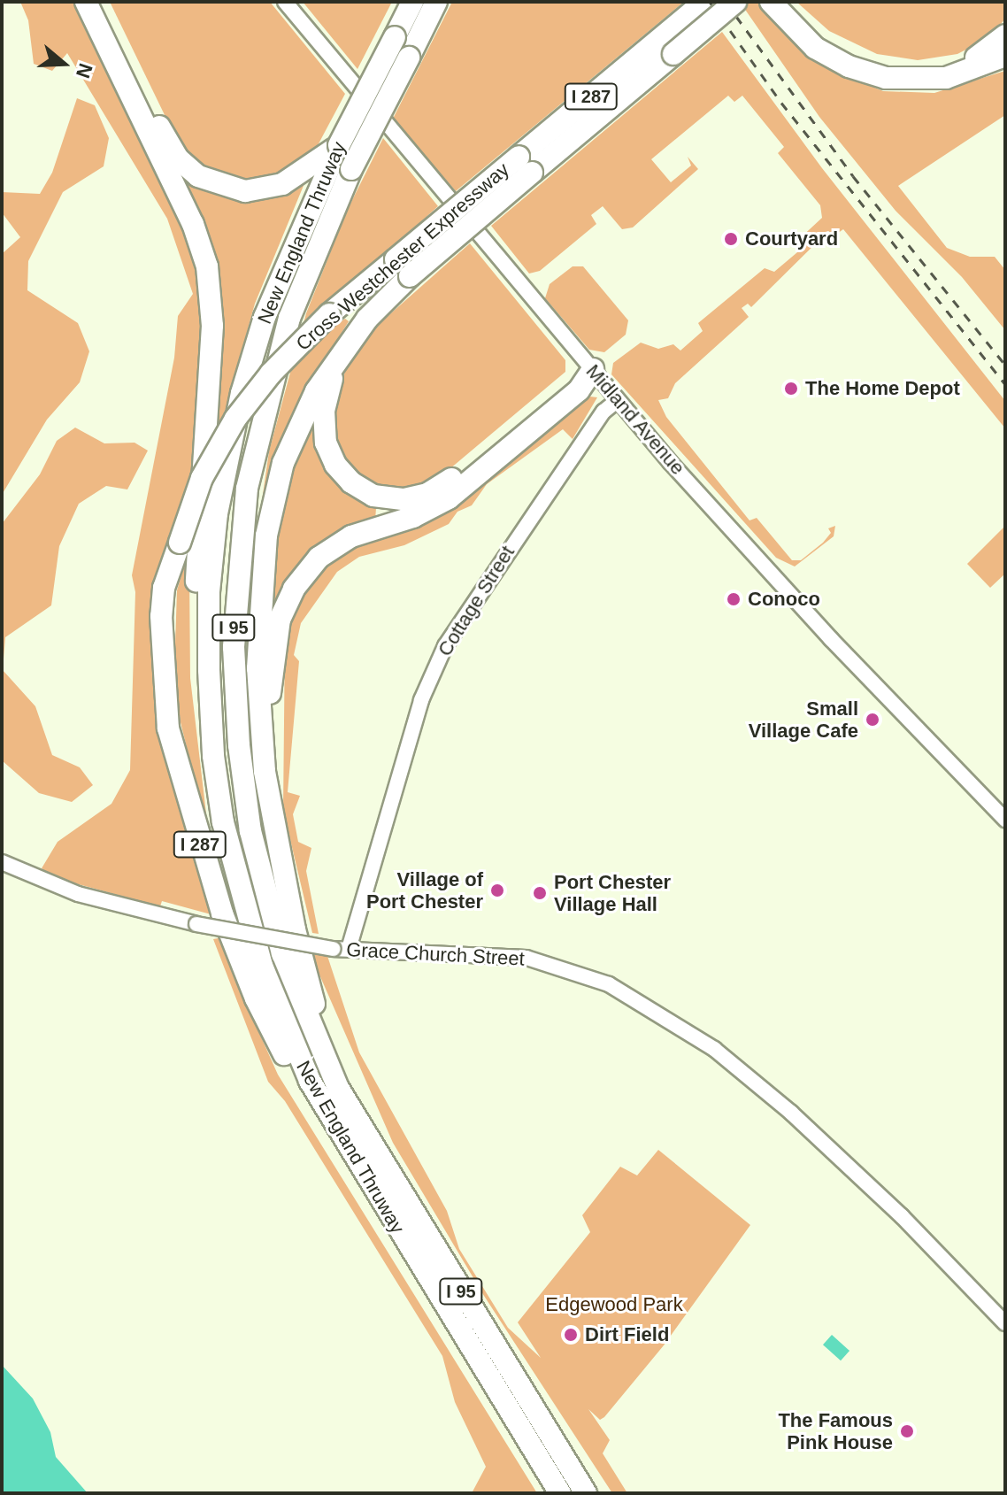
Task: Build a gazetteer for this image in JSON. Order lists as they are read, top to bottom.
{
  "streets": {
    "highway": [
      "I 287",
      "New England Thruway",
      "Cross Westchester Expressway",
      "I 95"
    ],
    "street": ["Midland Avenue", "Cottage Street", "Grace Church Street"]
  },
  "crossings": [
    ["New England Thruway", "Cross Westchester Expressway"],
    ["Midland Avenue", "Cottage Street"],
    ["Cottage Street", "Grace Church Street"]
  ],
  "parks": ["Edgewood Park"],
  "places": [
    "Courtyard",
    "The Home Depot",
    "Conoco",
    "Small Village Cafe",
    "Village of Port Chester",
    "Port Chester Village Hall",
    "Dirt Field",
    "The Famous Pink House"
  ],
  "north": "right"
}
